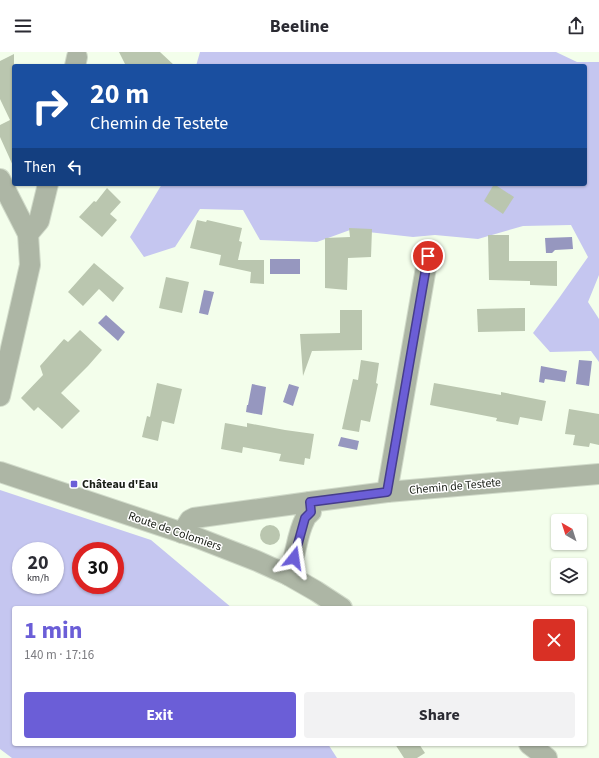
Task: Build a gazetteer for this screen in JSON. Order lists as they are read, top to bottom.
{
  "streets": {
    "street": ["Chemin de Testete", "Route de Colomiers"]
  },
  "crossings": [
    ["Chemin de Testete", "Route de Colomiers"]
  ],
  "places": {
    "transit": ["Château d'Eau"]
  },
  "north": "top left",
  "page": {
    "header": "Beeline",
    "turn": ["20 m", "Chemin de Testete"],
    "then": "Then",
    "speed": "20 km/h",
    "limit": "30",
    "heading": ["1 min", "140 m · 17:16"],
    "buttons": ["Exit", "Share"]
  }
}
